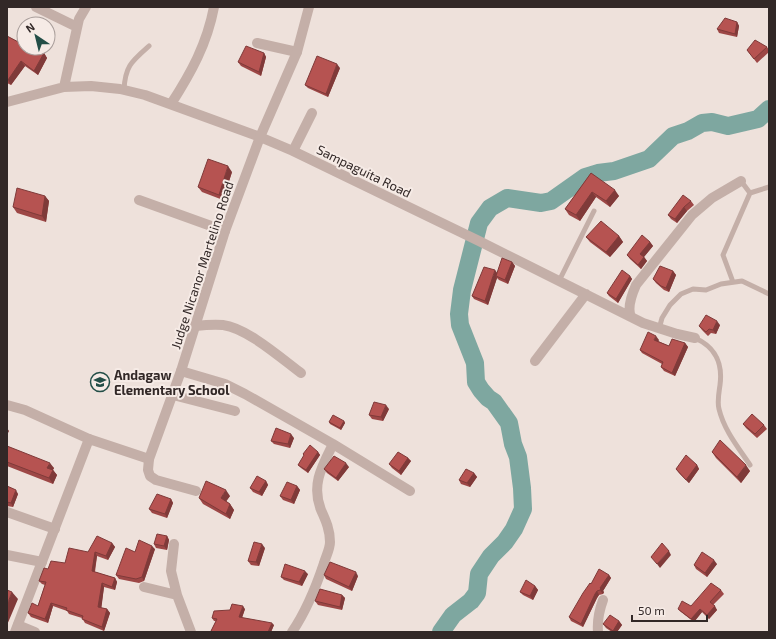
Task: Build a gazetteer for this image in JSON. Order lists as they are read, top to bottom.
{
  "streets": {
    "street": ["Sampaguita Road", "Judge Nicanor Martelino Road"]
  },
  "crossings": [
    ["Sampaguita Road", "Judge Nicanor Martelino Road"]
  ],
  "places": {
    "school or university": ["Andagaw Elementary School"]
  },
  "scale_bar": "50 m",
  "north": "top left"
}
